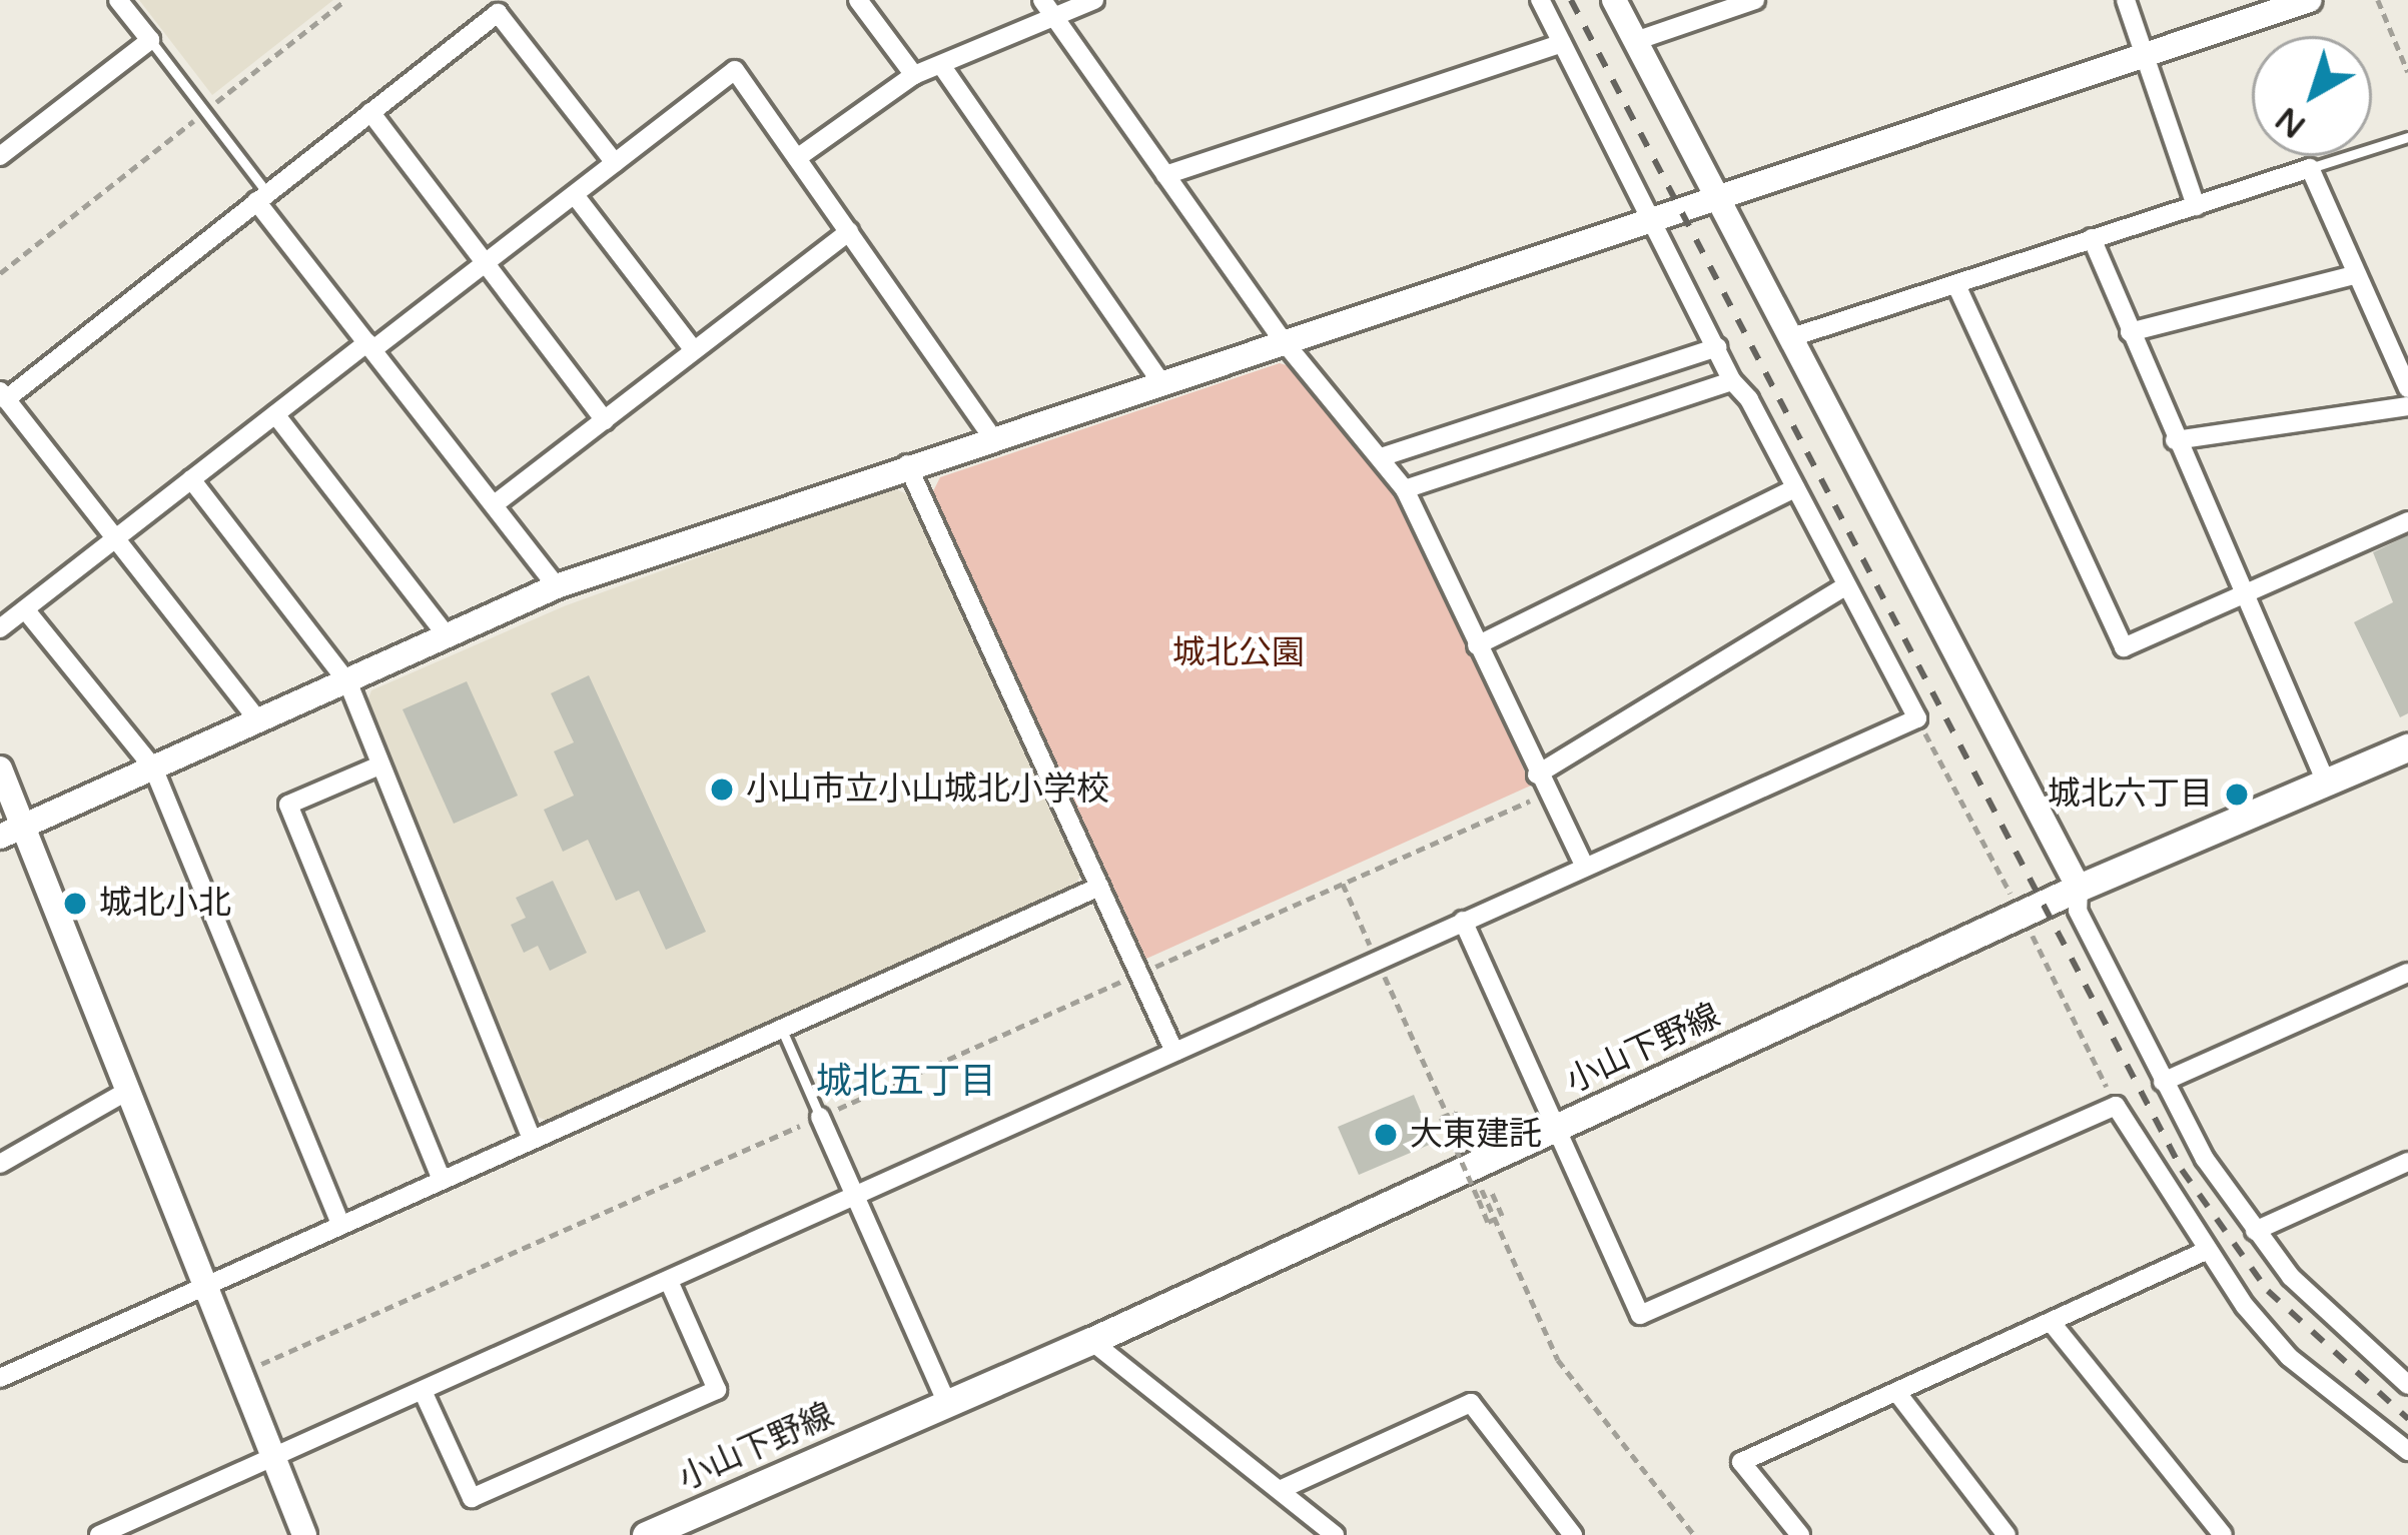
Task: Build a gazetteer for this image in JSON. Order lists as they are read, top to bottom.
{
  "streets": {
    "main road": ["小山下野線"]
  },
  "districts": ["城北五丁目"],
  "parks": ["城北公園"],
  "places": [
    "小山市立小山城北小学校",
    "城北六丁目",
    "城北小北",
    "大東建託"
  ],
  "north": "bottom left"
}
